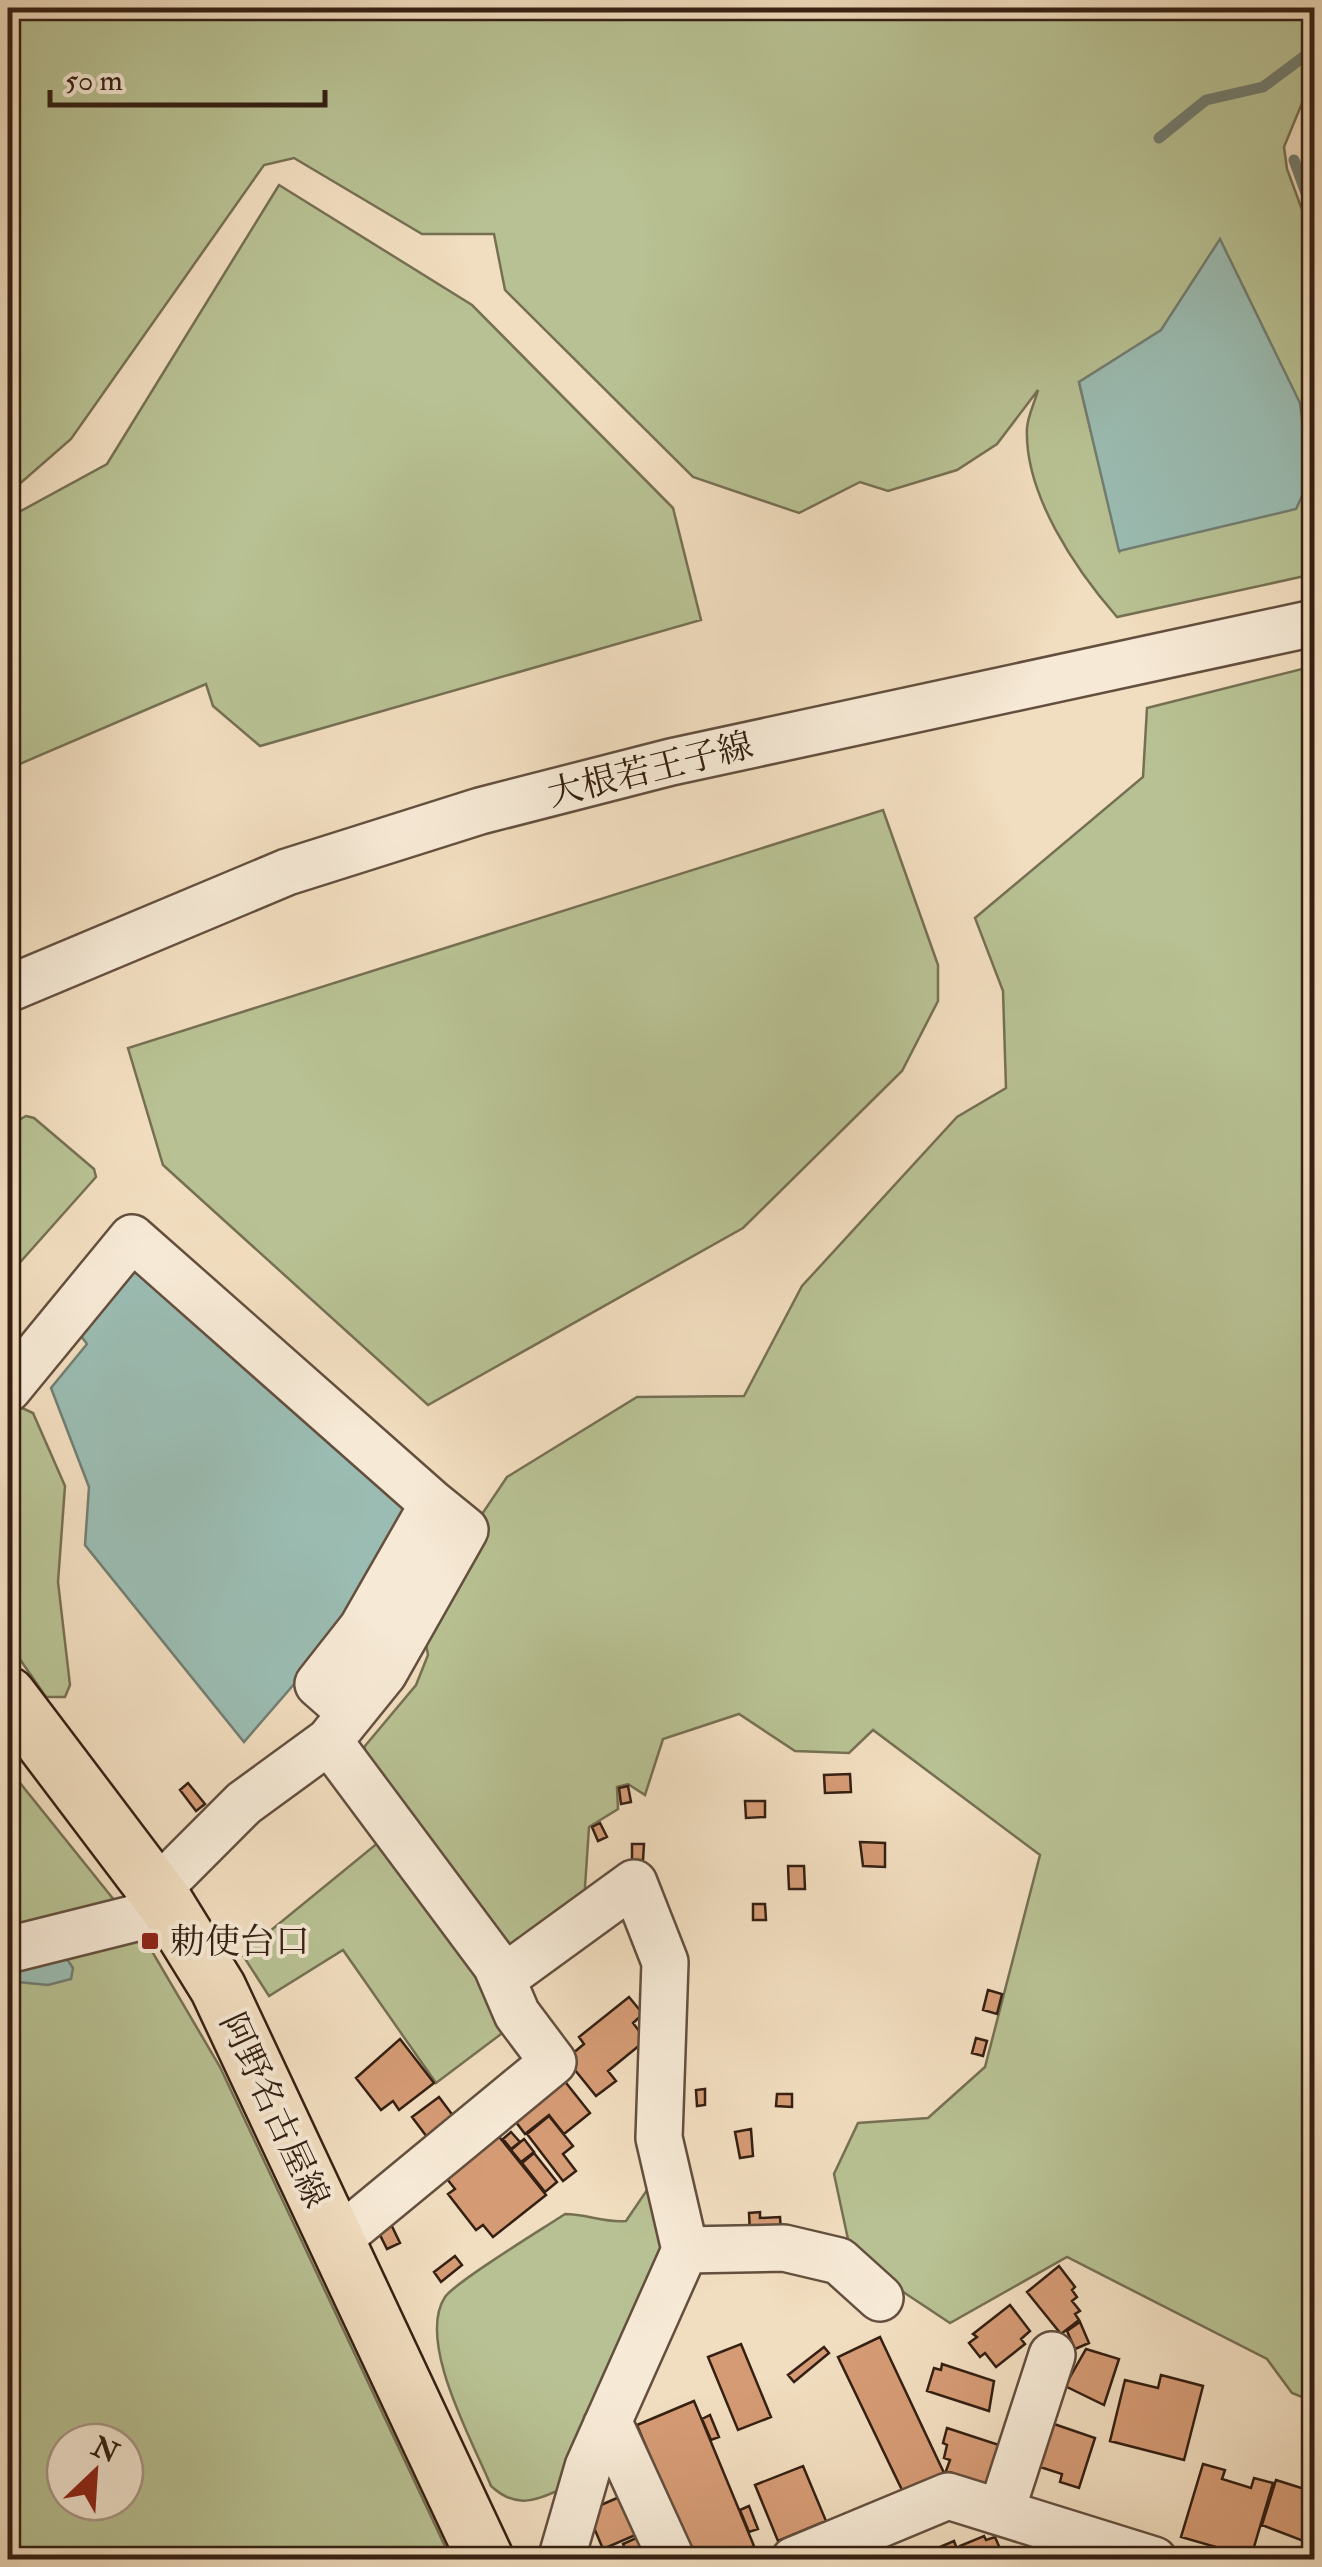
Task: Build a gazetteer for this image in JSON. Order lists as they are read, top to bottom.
{
  "streets": {
    "main road": ["阿野名古屋線"],
    "street": ["大根若王子線"]
  },
  "places": {
    "transit": ["勅使台口"]
  },
  "scale_bar": "50 m",
  "north": "top right"
}
